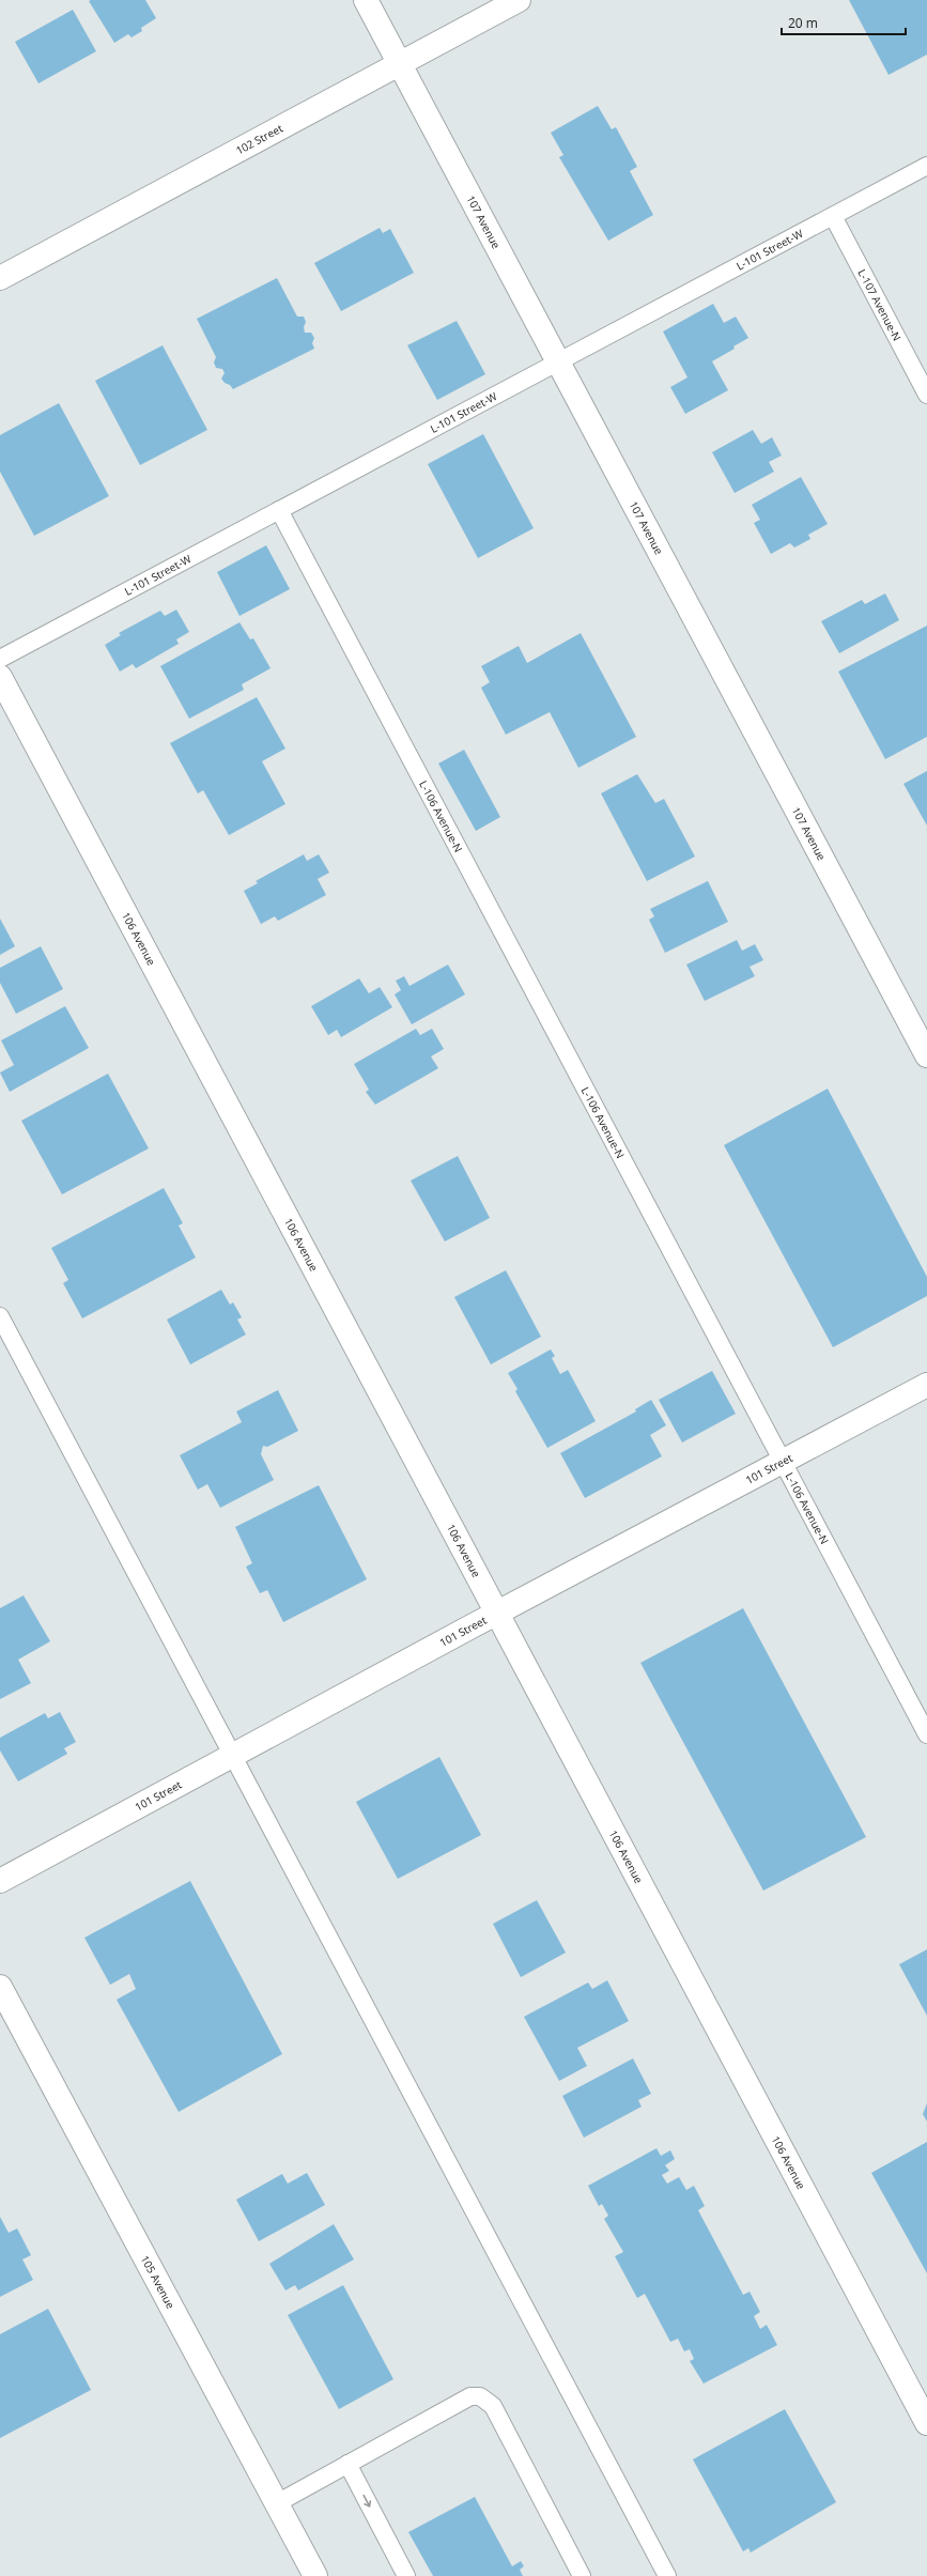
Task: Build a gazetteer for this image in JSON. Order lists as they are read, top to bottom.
{
  "streets": {
    "street": [
      "102 Street",
      "107 Avenue",
      "106 Avenue",
      "101 Street",
      "105 Avenue"
    ],
    "lane": ["L-101 Street-W", "L-107 Avenue-N", "L-106 Avenue-N"]
  },
  "crossings": [
    ["102 Street", "107 Avenue"],
    ["107 Avenue", "L-101 Street-W"],
    ["L-101 Street-W", "L-107 Avenue-N"],
    ["L-101 Street-W", "L-106 Avenue-N"],
    ["L-106 Avenue-N", "101 Street"],
    ["106 Avenue", "101 Street"]
  ],
  "scale_bar": "20 m"
}
